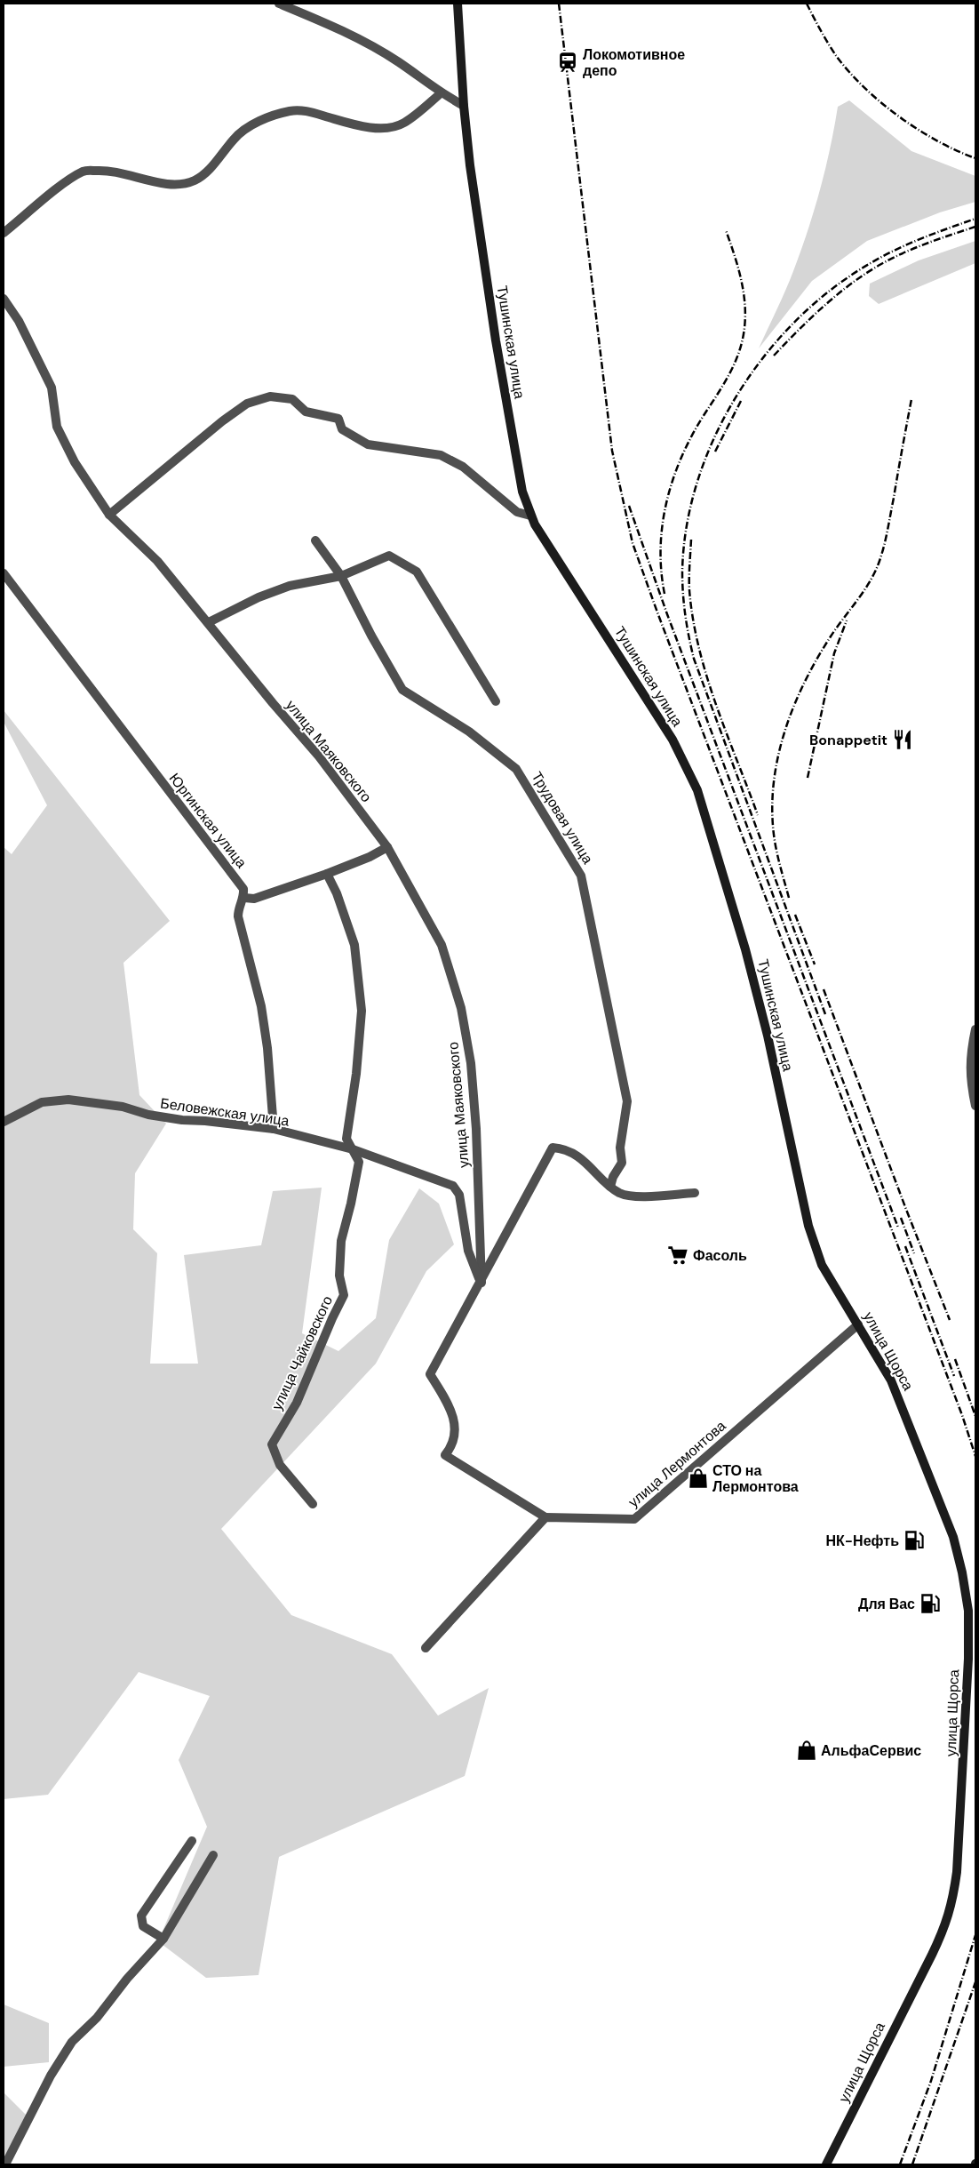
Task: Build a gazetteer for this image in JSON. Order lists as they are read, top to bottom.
{
  "streets": {
    "main road": ["Тушинская улица", "улица Щорса"],
    "street": [
      "улица Маяковского",
      "Трудовая улица",
      "Юргинская улица",
      "Беловежская улица",
      "улица Чайковского",
      "улица Лермонтова"
    ]
  },
  "crossings": [
    ["Тушинская улица", "улица Щорса"],
    ["улица Маяковского", "Беловежская улица"],
    ["Беловежская улица", "улица Чайковского"],
    ["улица Щорса", "улица Лермонтова"]
  ],
  "places": {
    "station": ["Локомотивное депо"],
    "restaurant": ["Bonappetit"],
    "supermarket": ["Фасоль"],
    "shop": ["СТО на Лермонтова", "АльфаСервис"],
    "fuel station": ["НК-Нефть", "Для Вас"]
  }
}
